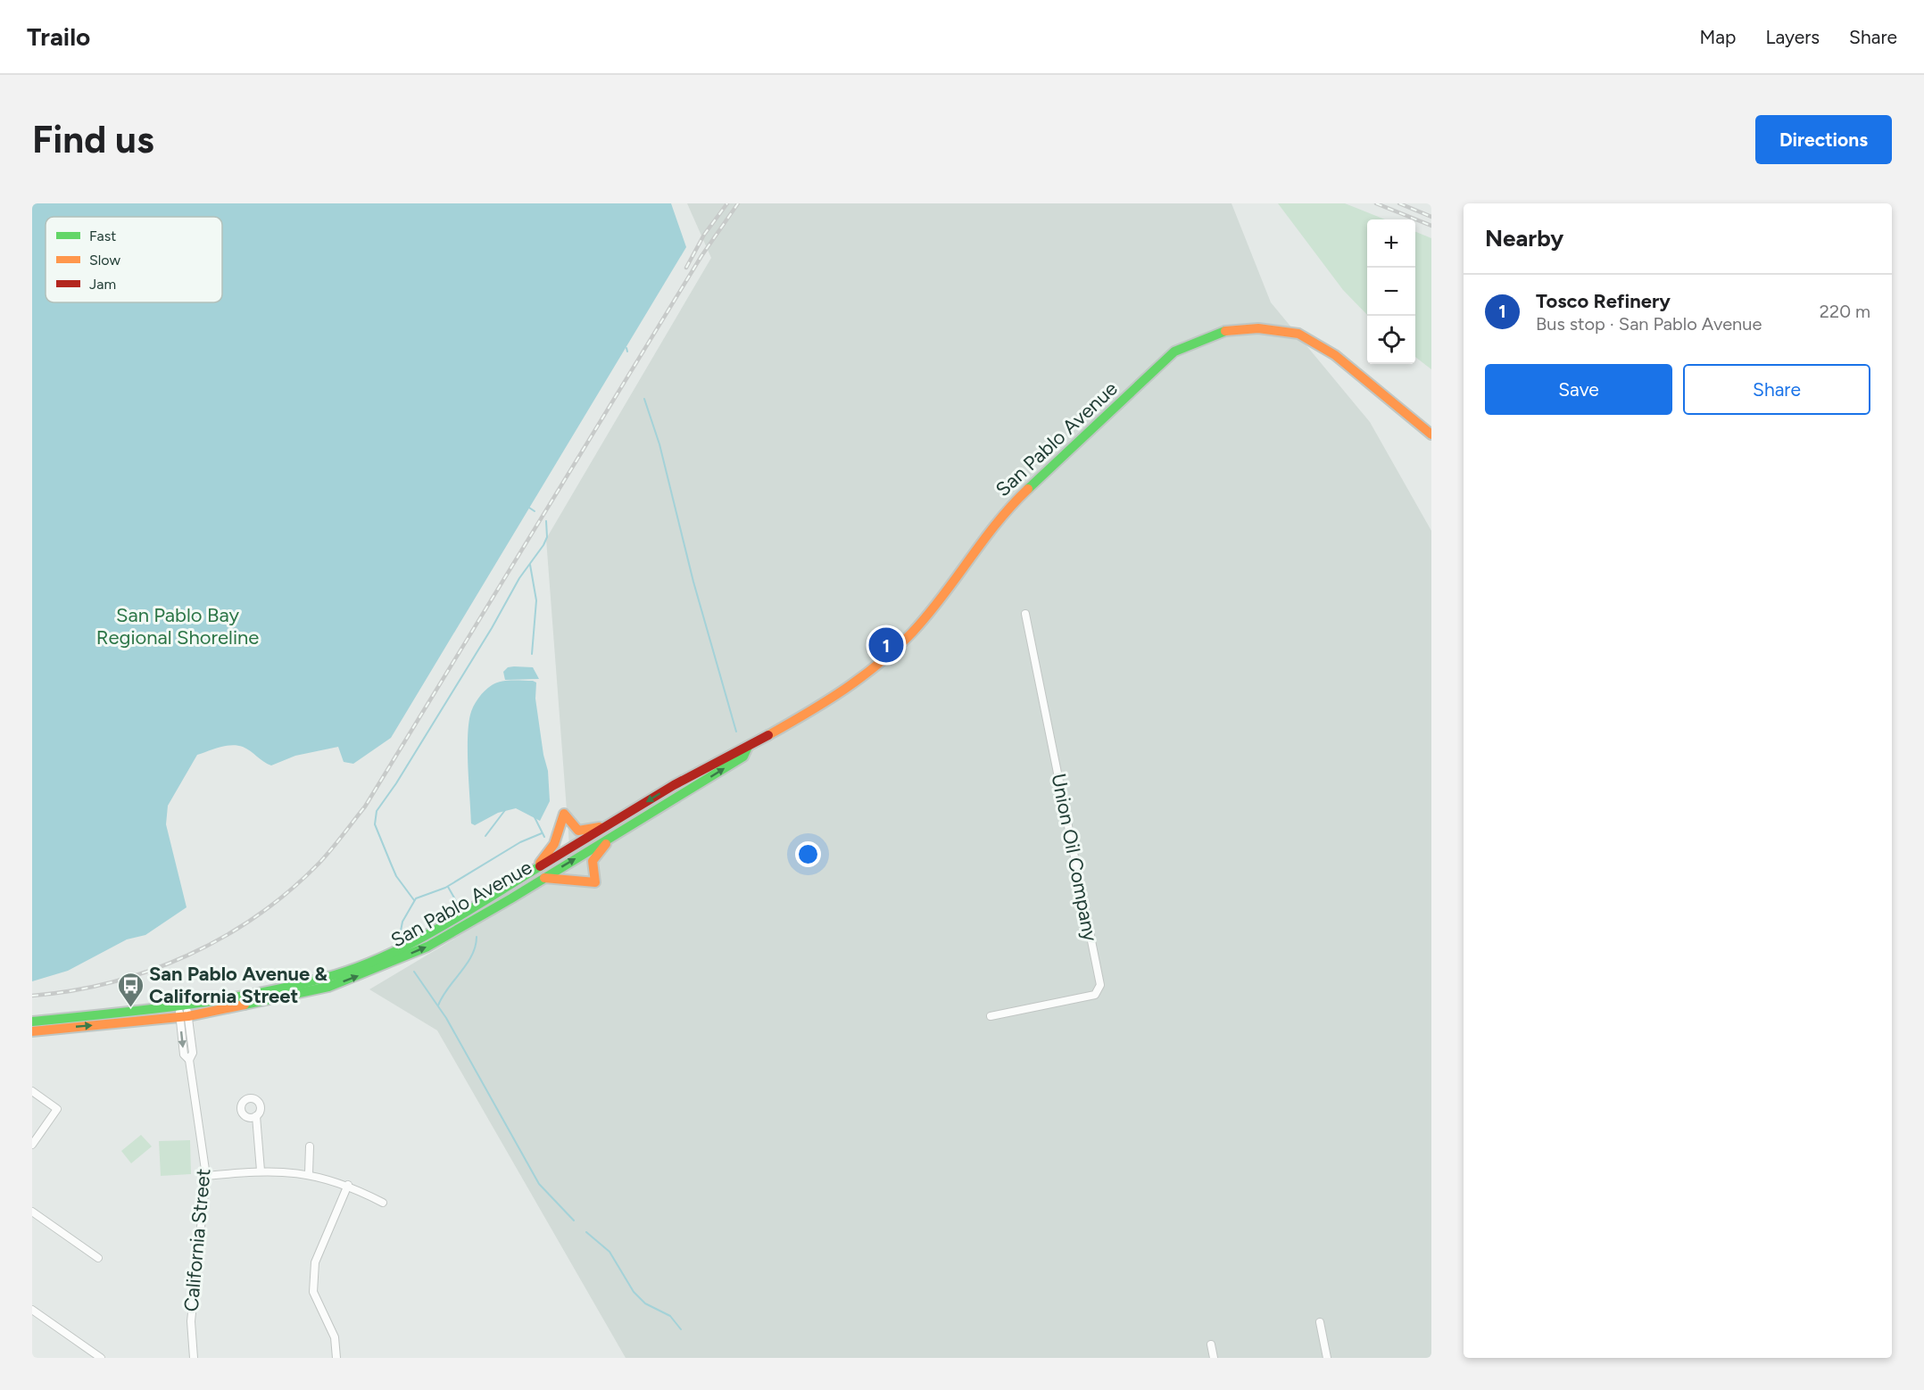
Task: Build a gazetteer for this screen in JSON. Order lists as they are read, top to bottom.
{
  "streets": {
    "main road": ["San Pablo Avenue"],
    "street": ["Union Oil Company", "California Street"]
  },
  "crossings": [
    ["San Pablo Avenue", "California Street"]
  ],
  "parks": ["San Pablo Bay Regional Shoreline"],
  "places": {
    "bus stop": ["San Pablo Avenue & California Street"]
  },
  "legend": ["Fast", "Slow", "Jam"],
  "page": {
    "header": "Trailo",
    "nav": ["Map", "Layers", "Share"],
    "buttons": [
      "Directions",
      ["Save", "Share"]
    ],
    "title": "Find us",
    "heading": "Nearby",
    "map_buttons": ["+", "−"],
    "list": [
      {
        "mark": "1",
        "name": "Tosco Refinery",
        "note": "Bus stop · San Pablo Avenue",
        "value": "220 m"
      }
    ],
    "pins": "1"
  }
}
